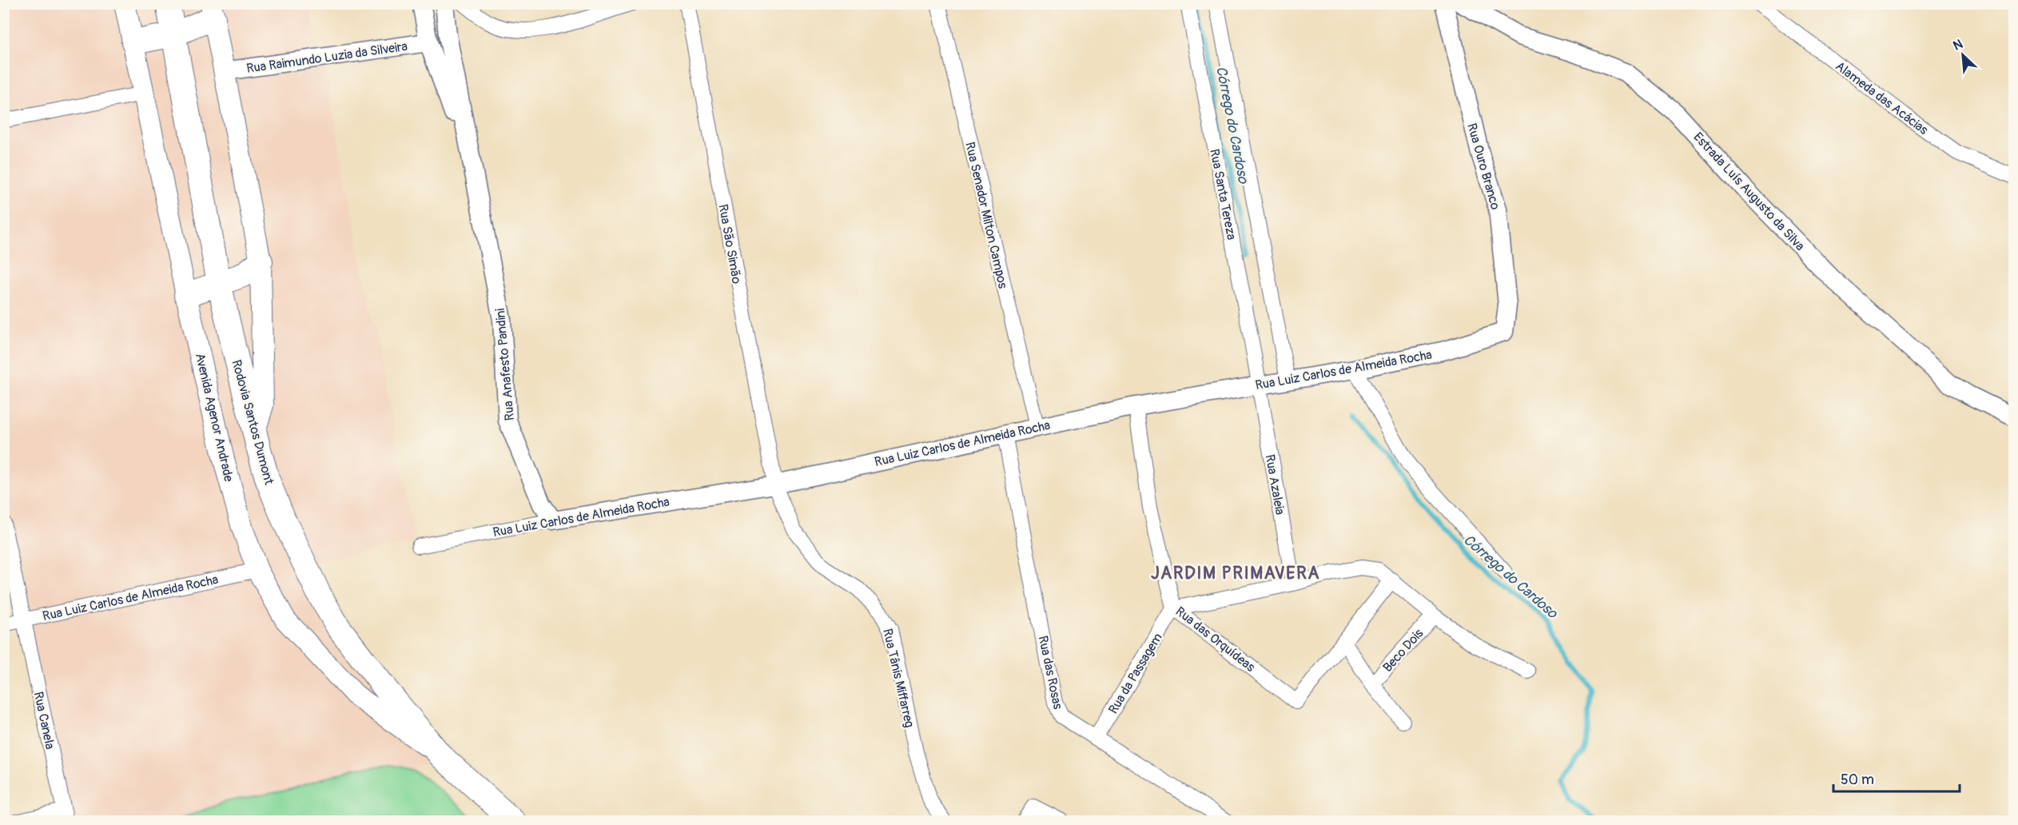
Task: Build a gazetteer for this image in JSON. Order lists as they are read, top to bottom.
{
  "streets": {
    "highway": ["Rodovia Santos Dumont"],
    "main road": ["Avenida Agenor Andrade"],
    "street": [
      "Rua Raimundo Luzia da Silveira",
      "Alameda das Acácias",
      "Rua Ouro Branco",
      "Estrada Luís Augusto da Silva",
      "Rua Santa Tereza",
      "Rua Senador Milton Campos",
      "Rua São Simão",
      "Rua Anafesto Pandini",
      "Rua Luiz Carlos de Almeida Rocha",
      "Rua Azaleia",
      "Rua das Orquídeas",
      "Beco Dois",
      "Rua das Rosas",
      "Rua da Passagem",
      "Rua Tânis Miffarreg",
      "Rua Canela"
    ]
  },
  "crossings": [
    ["Rua Raimundo Luzia da Silveira", "Rua Anafesto Pandini"],
    ["Rua Ouro Branco", "Rua Luiz Carlos de Almeida Rocha"],
    ["Rua Santa Tereza", "Rua Luiz Carlos de Almeida Rocha"],
    ["Rua Santa Tereza", "Rua Azaleia"],
    ["Rua Senador Milton Campos", "Rua Luiz Carlos de Almeida Rocha"],
    ["Rua São Simão", "Rua Luiz Carlos de Almeida Rocha"],
    ["Rua São Simão", "Rua Tânis Miffarreg"],
    ["Rua Anafesto Pandini", "Rua Luiz Carlos de Almeida Rocha"],
    ["Rua Luiz Carlos de Almeida Rocha", "Avenida Agenor Andrade"],
    ["Rua Luiz Carlos de Almeida Rocha", "Rua Azaleia"],
    ["Rua Luiz Carlos de Almeida Rocha", "Rua das Orquídeas"],
    ["Rua Luiz Carlos de Almeida Rocha", "Rua das Rosas"],
    ["Rua Luiz Carlos de Almeida Rocha", "Rua Tânis Miffarreg"],
    ["Rua Luiz Carlos de Almeida Rocha", "Rua Canela"],
    ["Avenida Agenor Andrade", "Rodovia Santos Dumont"],
    ["Rua das Orquídeas", "Rua da Passagem"],
    ["Rua das Rosas", "Rua da Passagem"]
  ],
  "districts": ["JARDIM PRIMAVERA"],
  "water": ["Córrego do Cardoso"],
  "scale_bar": "50 m",
  "north": "top left"
}
